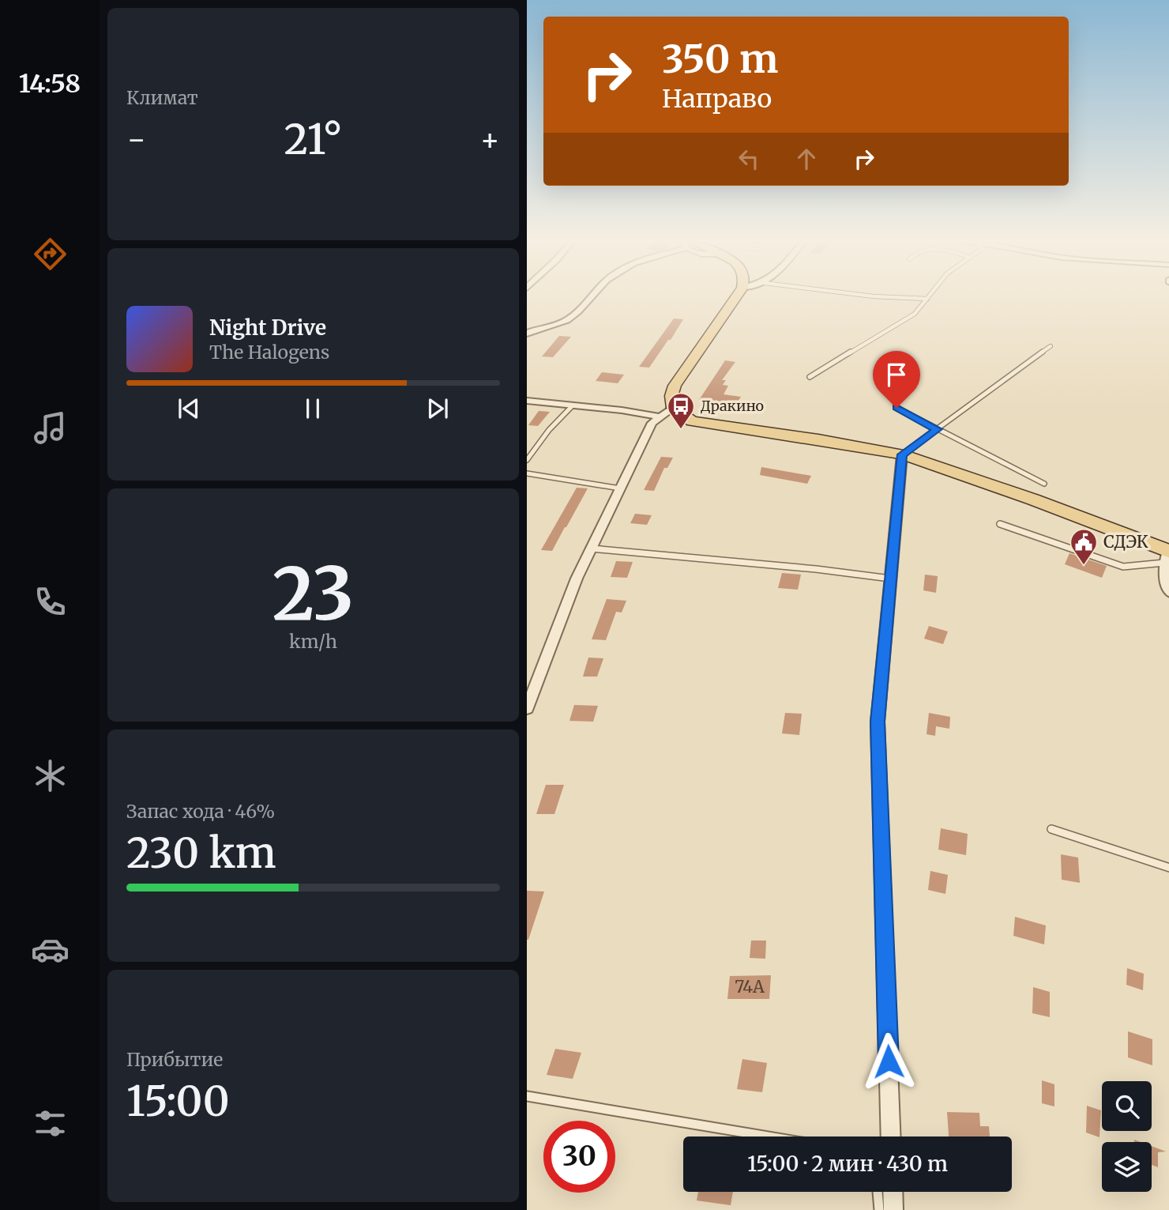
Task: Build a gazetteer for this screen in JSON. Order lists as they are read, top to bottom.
{
  "places": {
    "bus stop": ["Дракино"],
    "public building": ["СДЭК"]
  },
  "house_numbers": ["74А"],
  "page": {
    "tabs": "14:58",
    "tile": [
      "Климат",
      ["23", "km/h"],
      ["Запас хода · 46%", "230 km"],
      ["Прибытие", "15:00"]
    ],
    "turn": ["350 m", "Направо"],
    "heat": ["−", "21°", "+"],
    "song": ["Night Drive", "The Halogens"],
    "limit": "30",
    "trip": "15:00 · 2 мин · 430 m"
  }
}
